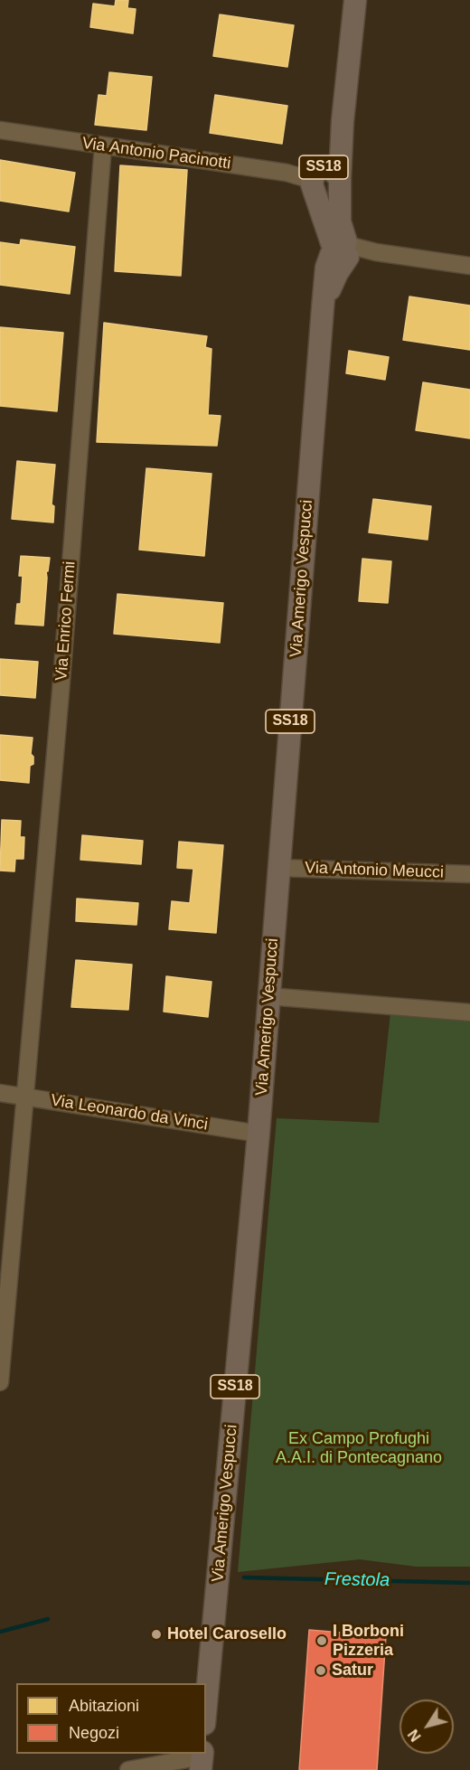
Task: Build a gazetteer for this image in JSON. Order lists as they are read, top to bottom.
{
  "streets": {
    "main road": ["SS18", "Via Amerigo Vespucci"],
    "street": [
      "Via Antonio Pacinotti",
      "Via Enrico Fermi",
      "Via Antonio Meucci",
      "Via Leonardo da Vinci"
    ]
  },
  "crossings": [
    ["Via Antonio Pacinotti", "SS18"],
    ["Via Antonio Pacinotti", "Via Enrico Fermi"],
    ["SS18", "Via Amerigo Vespucci"],
    ["Via Amerigo Vespucci", "Via Antonio Meucci"],
    ["Via Amerigo Vespucci", "Via Leonardo da Vinci"],
    ["Via Enrico Fermi", "Via Leonardo da Vinci"]
  ],
  "water": ["Frestola"],
  "parks": ["Ex Campo Profughi A.A.I. di Pontecagnano"],
  "places": ["Hotel Carosello", "I Borboni Pizzeria", "Satur"],
  "legend": ["Abitazioni", "Negozi"],
  "north": "bottom left"
}
